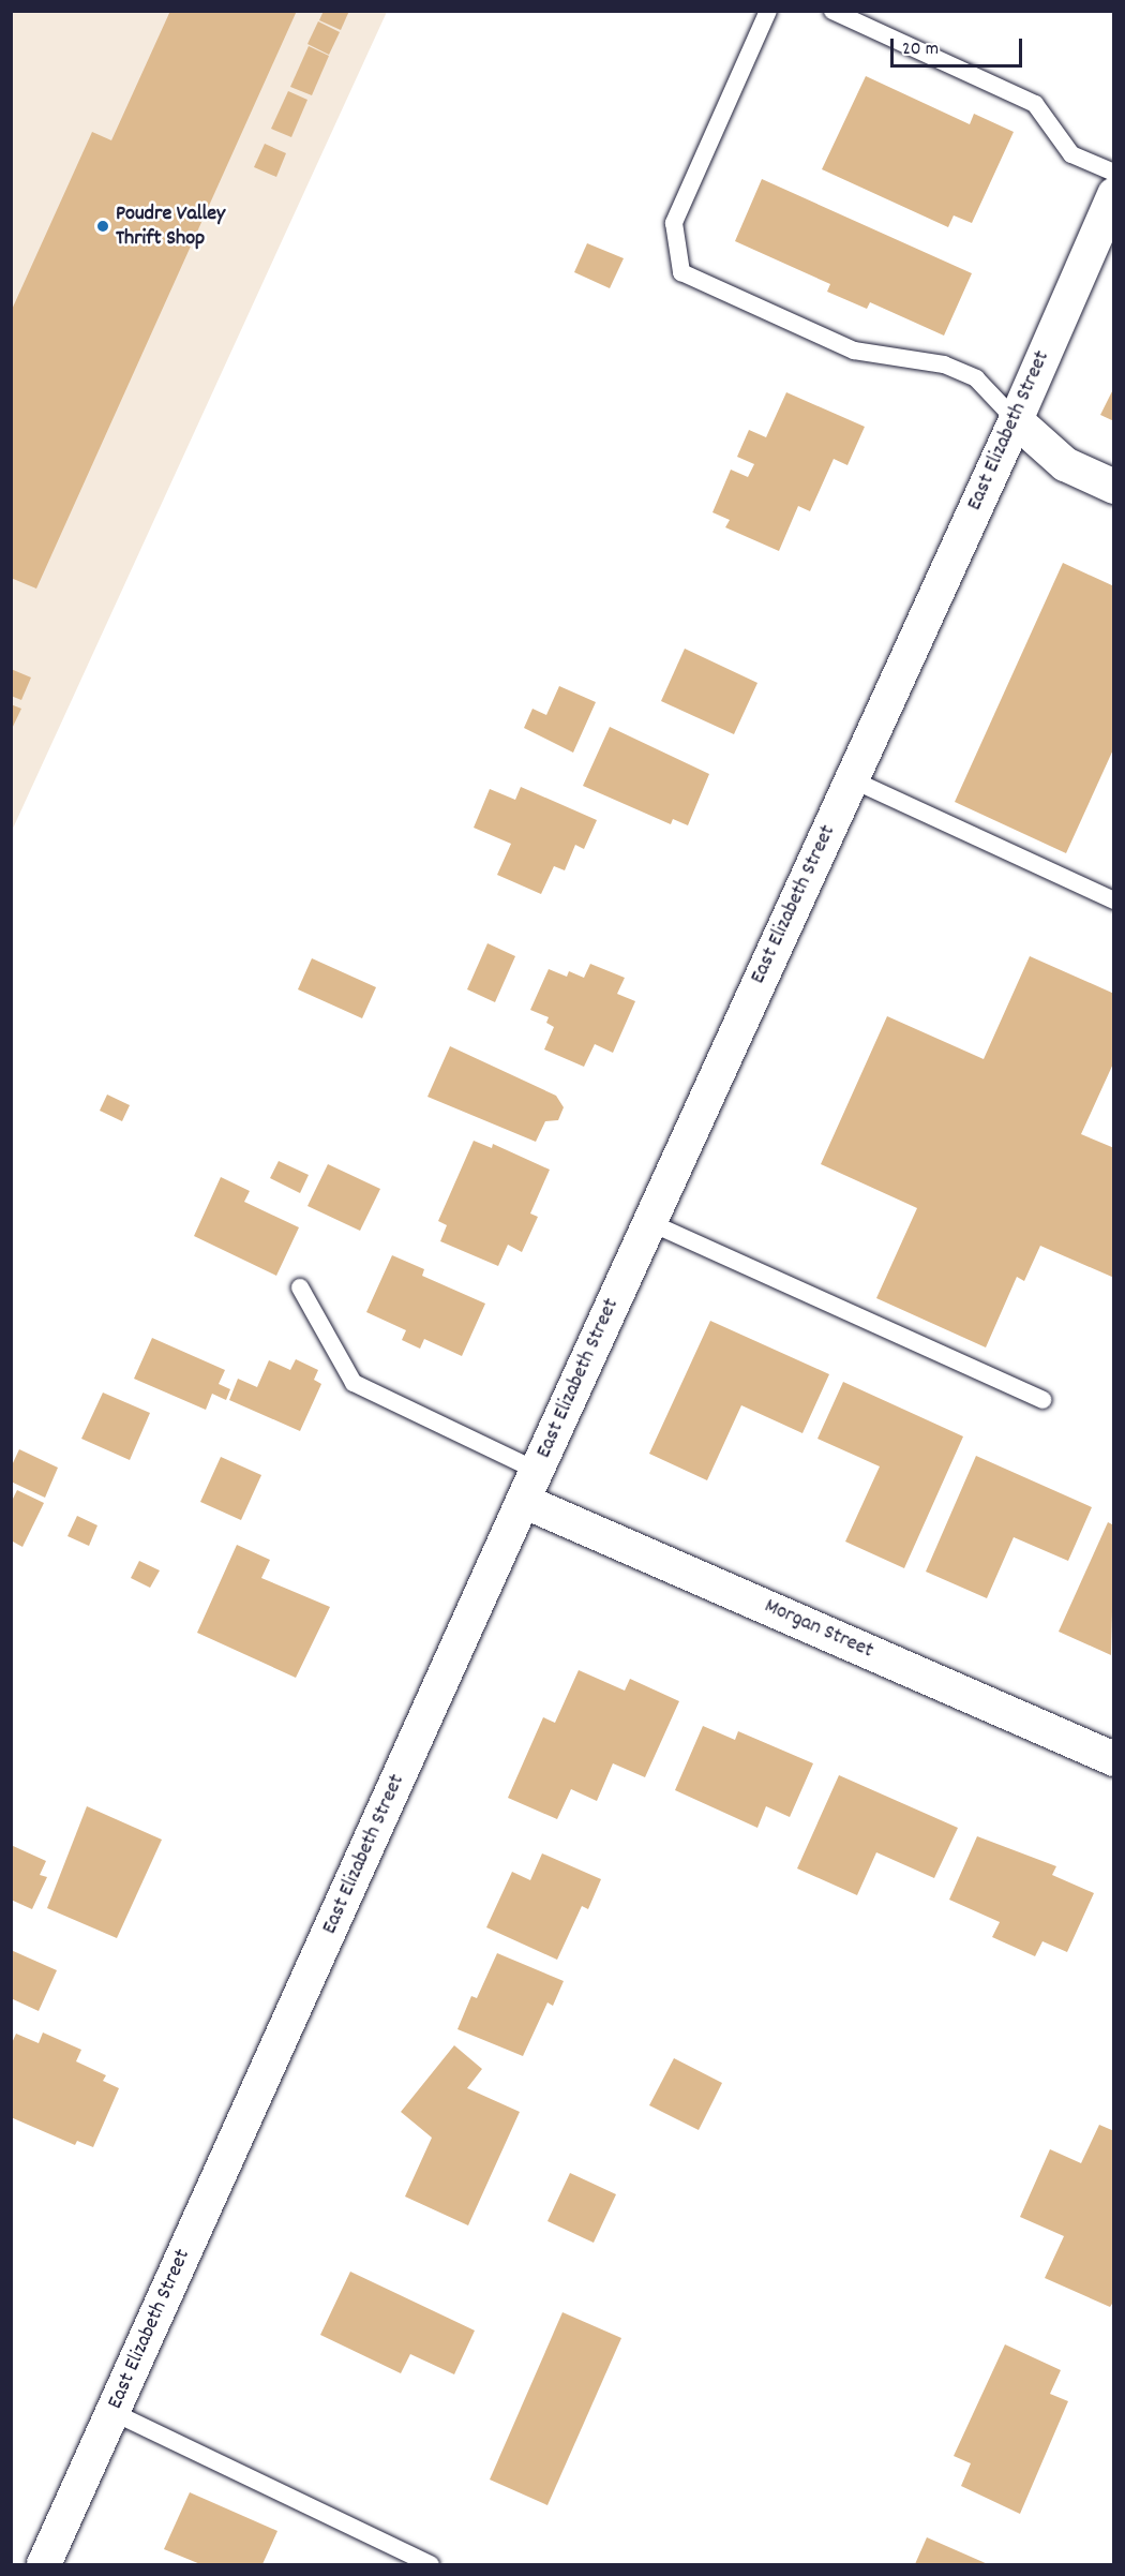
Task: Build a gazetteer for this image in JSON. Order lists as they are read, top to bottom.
{
  "streets": {
    "street": ["East Elizabeth Street", "Morgan Street"]
  },
  "crossings": [
    ["East Elizabeth Street", "Morgan Street"]
  ],
  "places": ["Poudre Valley Thrift Shop"],
  "scale_bar": "20 m"
}
